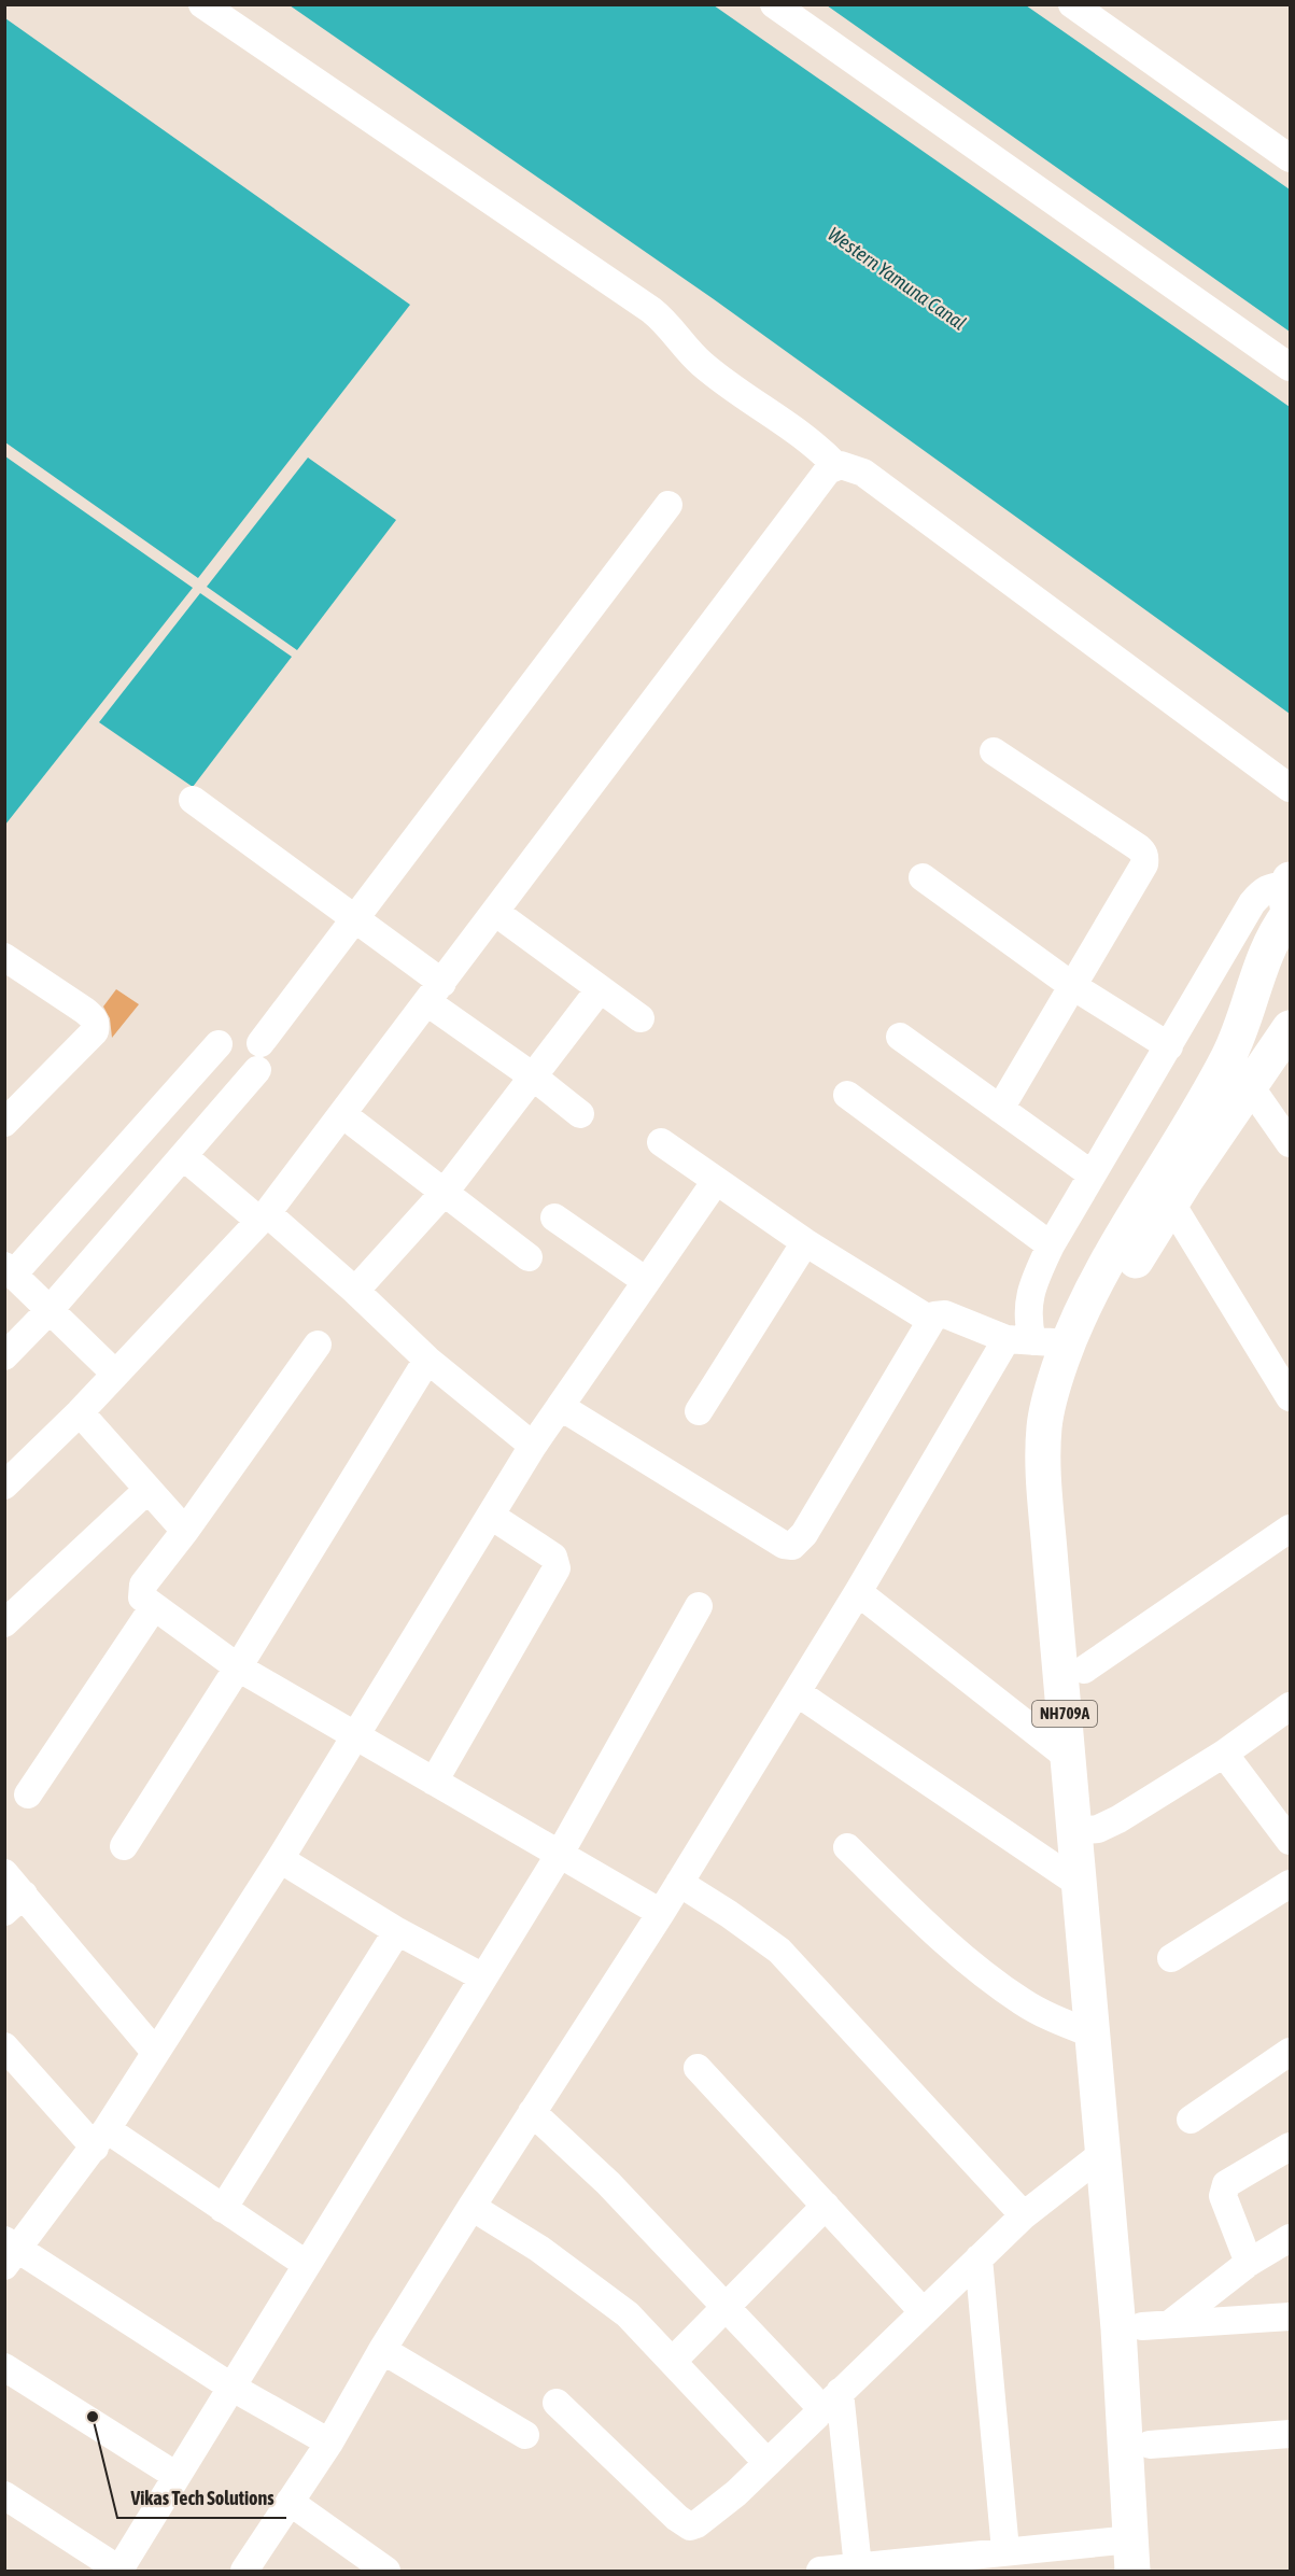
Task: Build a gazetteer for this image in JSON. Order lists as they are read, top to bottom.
{
  "streets": {
    "highway": ["NH709A"]
  },
  "water": ["Western Yamuna Canal"],
  "places": ["Vikas Tech Solutions"]
}
